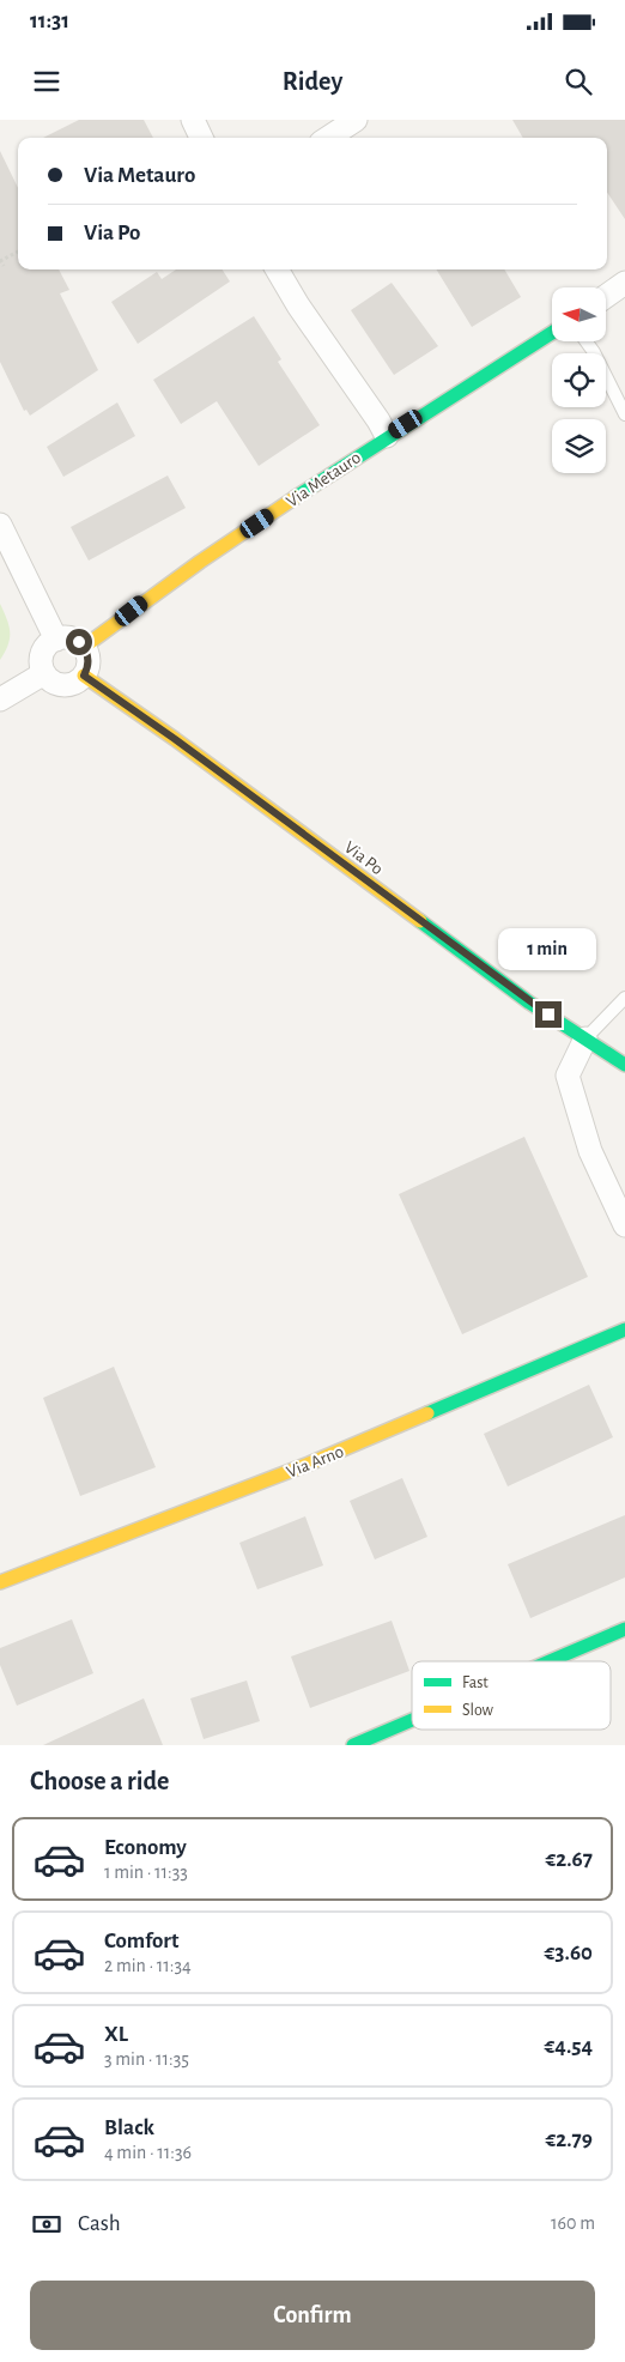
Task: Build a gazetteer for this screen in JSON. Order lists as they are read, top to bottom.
{
  "streets": {
    "street": ["Via Metauro", "Via Po", "Via Arno"]
  },
  "crossings": [
    ["Via Metauro", "Via Po"]
  ],
  "legend": ["Fast", "Slow"],
  "north": "left",
  "page": {
    "status": "11:31",
    "header": "Ridey",
    "banner": ["Via Metauro", "Via Po"],
    "bubble": "1 min",
    "heading": "Choose a ride",
    "list": [
      {
        "name": "Economy",
        "note": "1 min · 11:33",
        "value": "€2.67"
      },
      {
        "name": "Comfort",
        "note": "2 min · 11:34",
        "value": "€3.60"
      },
      {
        "name": "XL",
        "note": "3 min · 11:35",
        "value": "€4.54"
      },
      {
        "name": "Black",
        "note": "4 min · 11:36",
        "value": "€2.79"
      }
    ],
    "pay": ["Cash", "160 m"],
    "buttons": "Confirm"
  }
}
